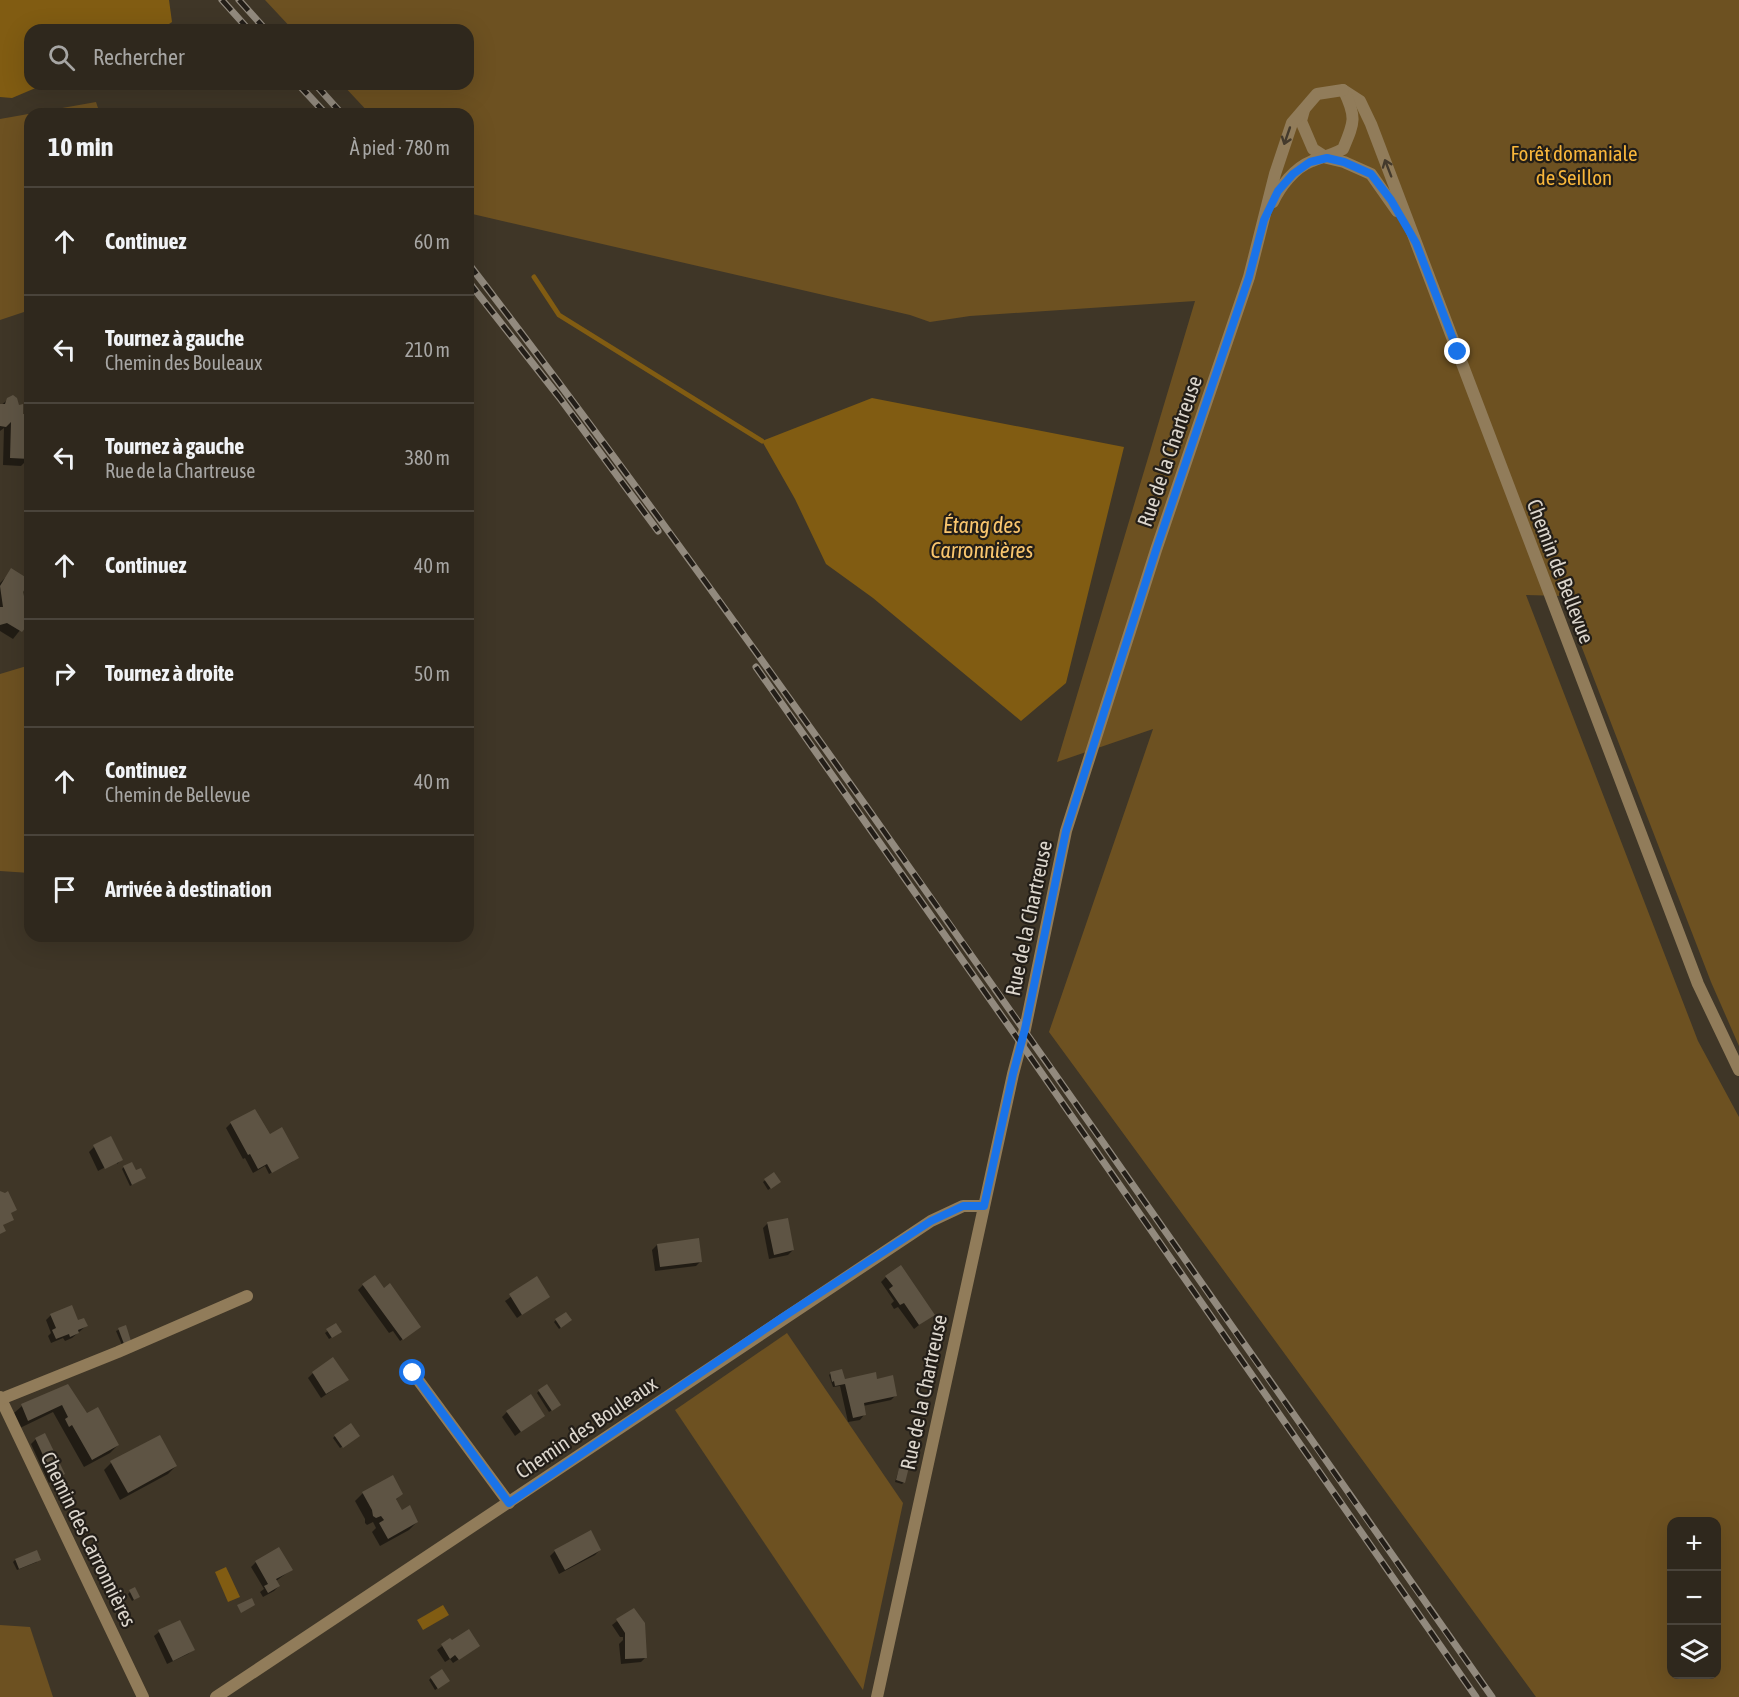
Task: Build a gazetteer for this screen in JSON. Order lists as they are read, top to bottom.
{
  "streets": {
    "street": [
      "Rue de la Chartreuse",
      "Chemin de Bellevue",
      "Chemin des Bouleaux",
      "Chemin des Carronnières"
    ]
  },
  "crossings": [
    ["Rue de la Chartreuse", "Chemin de Bellevue"],
    ["Rue de la Chartreuse", "Chemin des Bouleaux"]
  ],
  "water": ["Étang des Carronnières"],
  "parks": ["Forêt domaniale de Seillon"],
  "page": {
    "search": "Rechercher",
    "heading": ["10 min", "À pied · 780 m"],
    "list": [
      ["Continuez", "60 m"],
      ["Tournez à gauche", "Chemin des Bouleaux", "210 m"],
      ["Tournez à gauche", "Rue de la Chartreuse", "380 m"],
      ["Continuez", "40 m"],
      ["Tournez à droite", "50 m"],
      ["Continuez", "Chemin de Bellevue", "40 m"],
      "Arrivée à destination"
    ],
    "map_buttons": ["+", "−"]
  }
}
